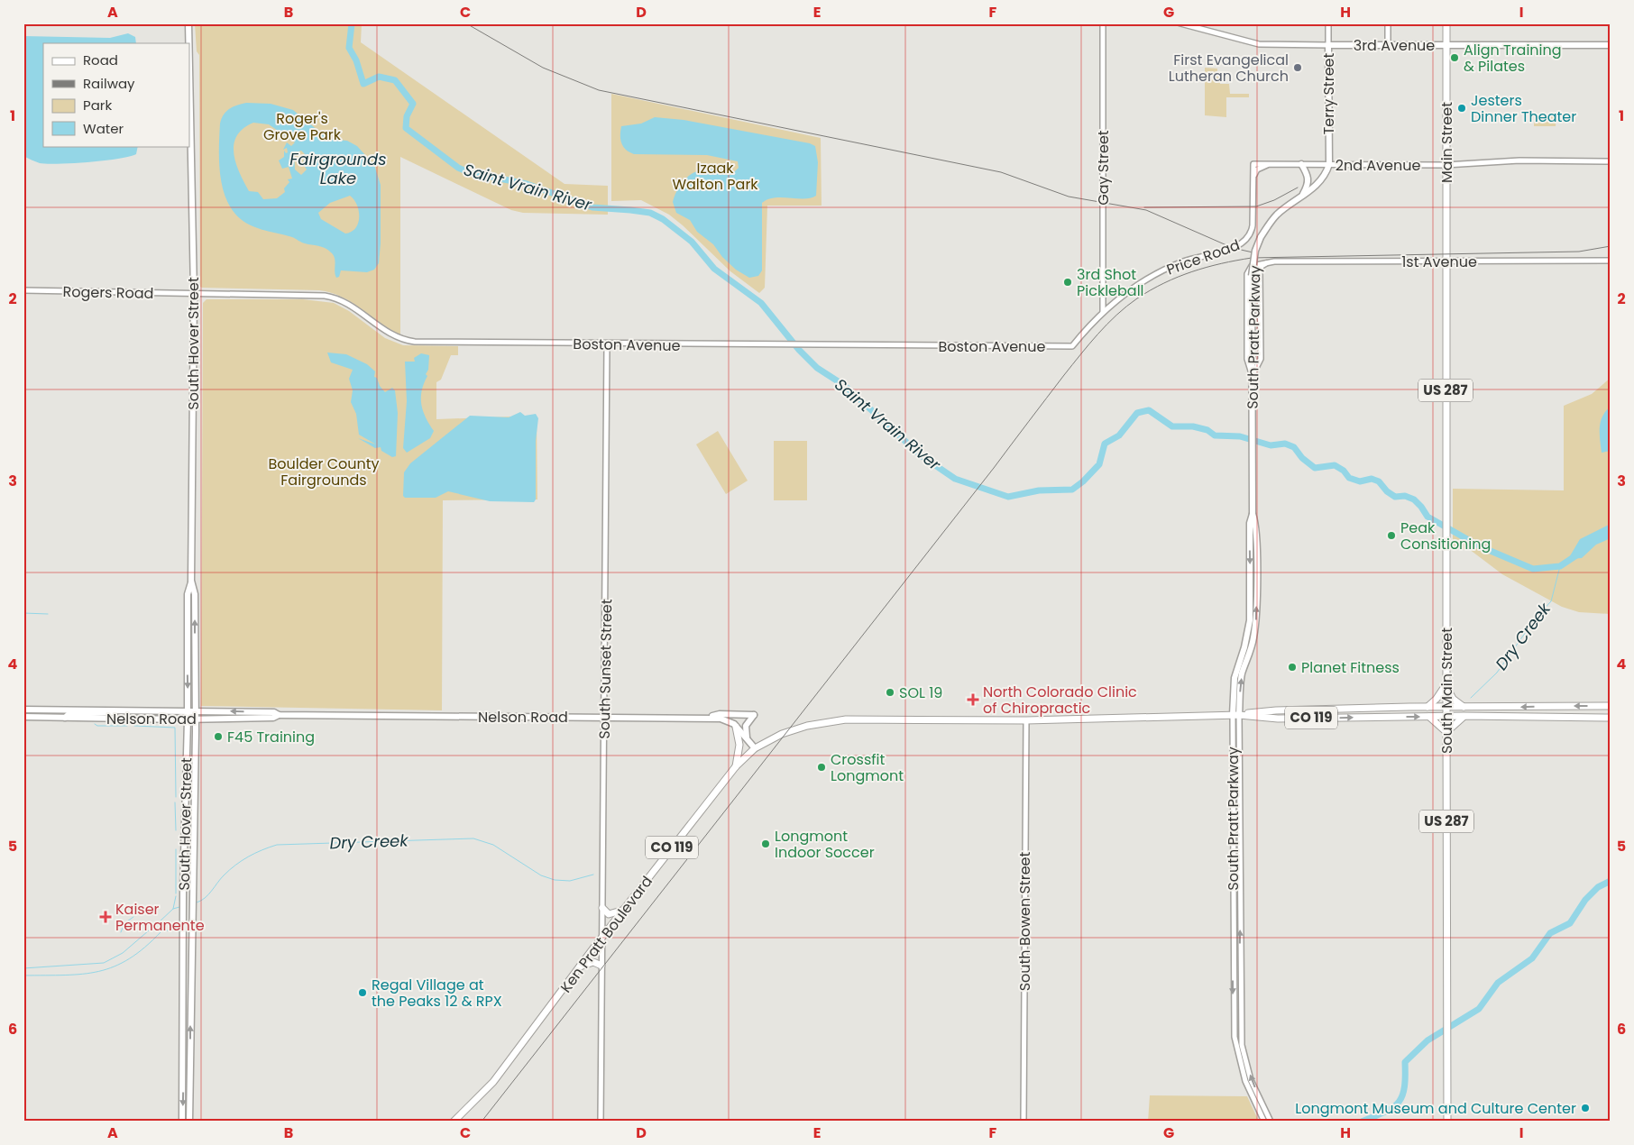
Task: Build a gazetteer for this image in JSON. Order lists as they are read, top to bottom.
{
  "streets": {
    "main road": [
      "3rd Avenue",
      "Terry Street",
      "Main Street",
      "South Pratt Parkway",
      "South Hover Street",
      "US 287",
      "South Main Street",
      "Nelson Road",
      "CO 119",
      "Ken Pratt Boulevard"
    ],
    "street": [
      "2nd Avenue",
      "Gay Street",
      "Price Road",
      "1st Avenue",
      "Rogers Road",
      "Boston Avenue",
      "South Sunset Street",
      "South Bowen Street"
    ]
  },
  "crossings": [
    ["3rd Avenue", "Terry Street"],
    ["3rd Avenue", "Main Street"],
    ["Terry Street", "2nd Avenue"],
    ["Terry Street", "South Pratt Parkway"],
    ["Main Street", "2nd Avenue"],
    ["Main Street", "1st Avenue"],
    ["Main Street", "South Main Street"],
    ["2nd Avenue", "Price Road"],
    ["2nd Avenue", "South Pratt Parkway"],
    ["Gay Street", "Price Road"],
    ["Price Road", "Boston Avenue"],
    ["1st Avenue", "South Pratt Parkway"],
    ["1st Avenue", "South Main Street"],
    ["Rogers Road", "South Hover Street"],
    ["Rogers Road", "Boston Avenue"],
    ["South Pratt Parkway", "Ken Pratt Boulevard"],
    ["South Hover Street", "Boston Avenue"],
    ["South Hover Street", "Nelson Road"],
    ["Boston Avenue", "South Sunset Street"],
    ["South Sunset Street", "Nelson Road"],
    ["South Sunset Street", "Ken Pratt Boulevard"],
    ["South Main Street", "CO 119"],
    ["South Main Street", "Ken Pratt Boulevard"],
    ["Nelson Road", "Ken Pratt Boulevard"],
    ["CO 119", "Ken Pratt Boulevard"],
    ["South Bowen Street", "Ken Pratt Boulevard"]
  ],
  "water": ["Fairgrounds Lake", "Saint Vrain River", "Dry Creek"],
  "parks": ["Roger's Grove Park", "Izaak Walton Park", "Boulder County Fairgrounds"],
  "places": {
    "other": [
      "Align Training & Pilates",
      "First Evangelical Lutheran Church",
      "Jesters Dinner Theater",
      "3rd Shot Pickleball",
      "Peak Consitioning",
      "Planet Fitness",
      "SOL 19",
      "F45 Training",
      "Crossfit Longmont",
      "Longmont Indoor Soccer",
      "Regal Village at the Peaks 12 & RPX",
      "Longmont Museum and Culture Center"
    ],
    "health": ["North Colorado Clinic of Chiropractic", "Kaiser Permanente"]
  },
  "legend": [
    "Road",
    "Railway",
    "Park",
    "Water"
  ],
  "grid": {
    "columns": [
      "A",
      "B",
      "C",
      "D",
      "E",
      "F",
      "G",
      "H",
      "I"
    ],
    "rows": [
      "1",
      "2",
      "3",
      "4",
      "5",
      "6"
    ]
  }
}
